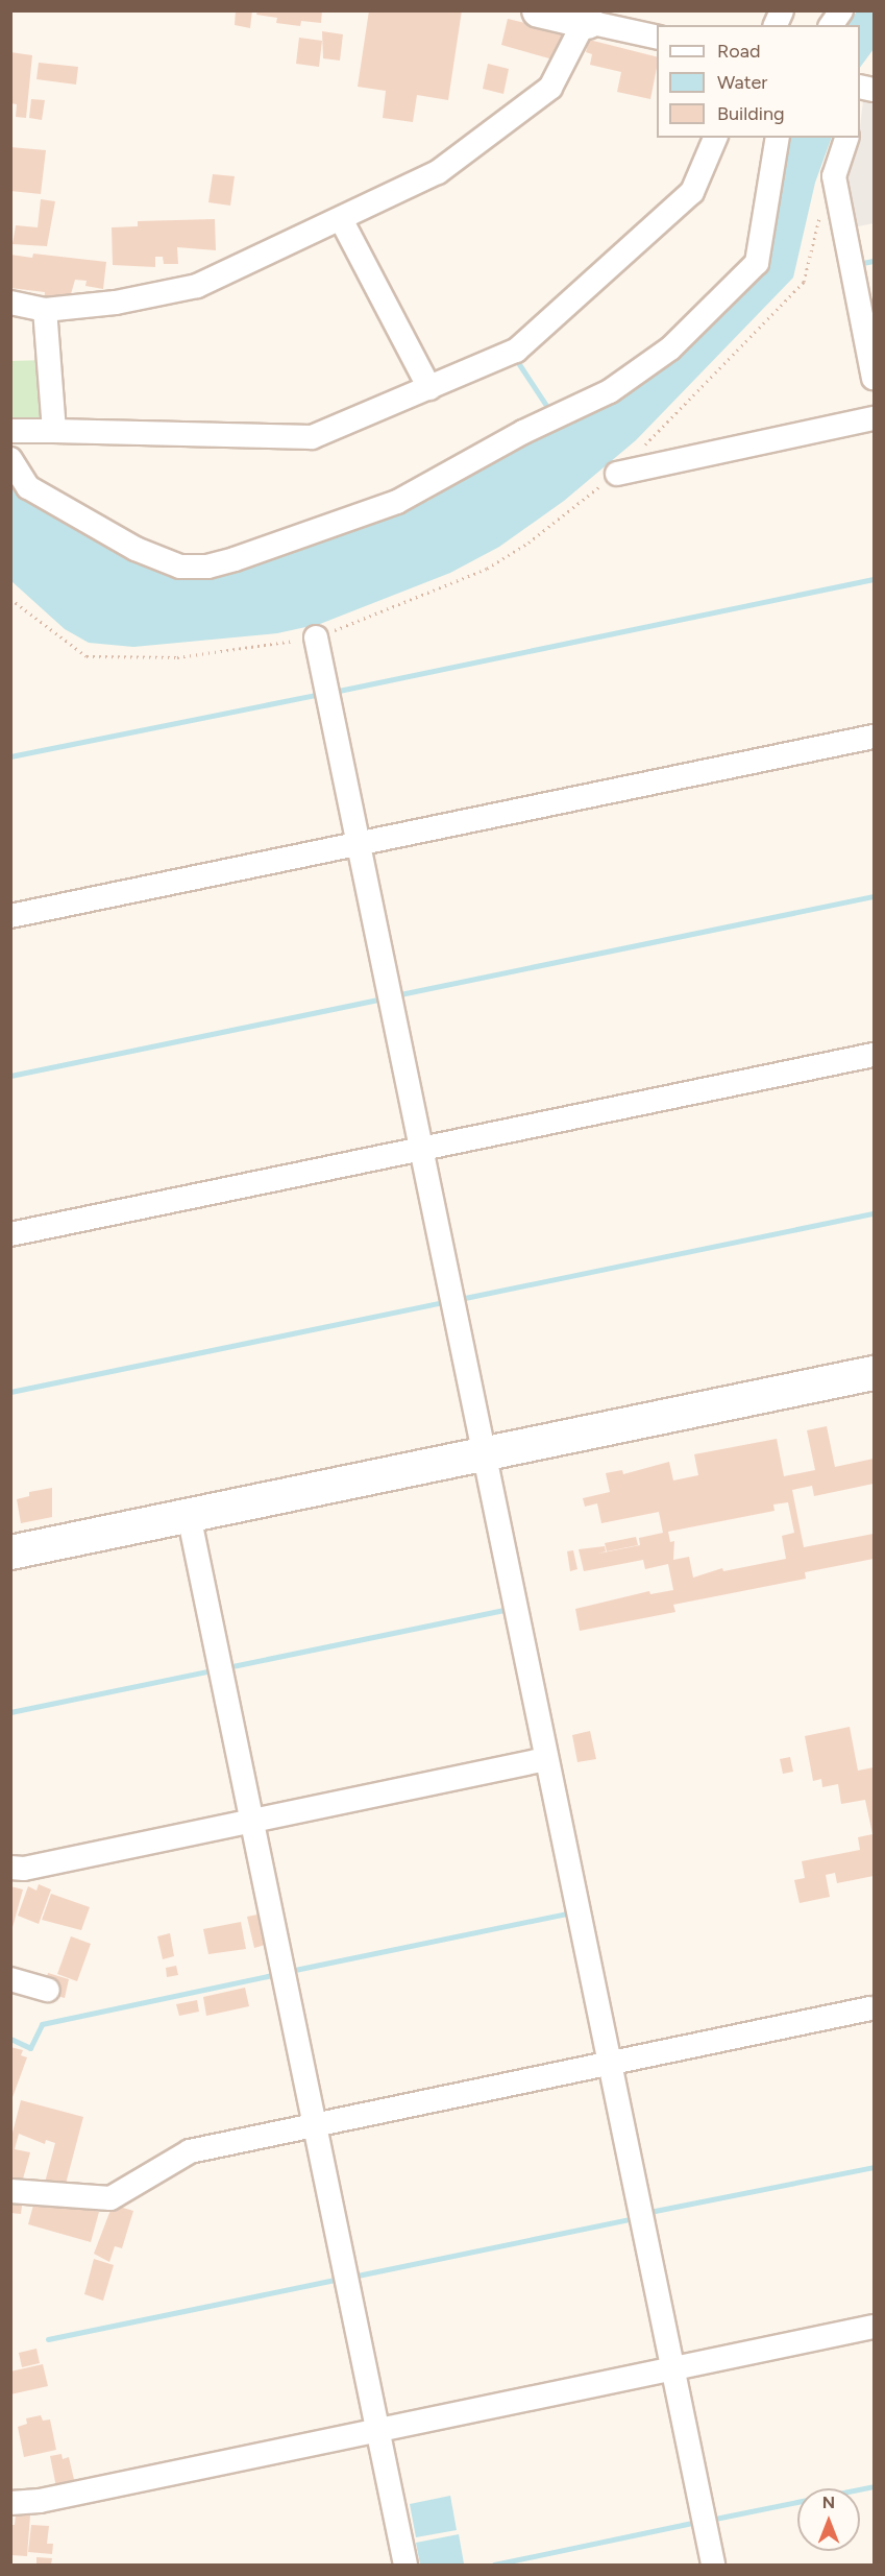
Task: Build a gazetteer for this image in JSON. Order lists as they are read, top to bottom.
{
  "legend": ["Road", "Water", "Building"],
  "north": "top"
}
